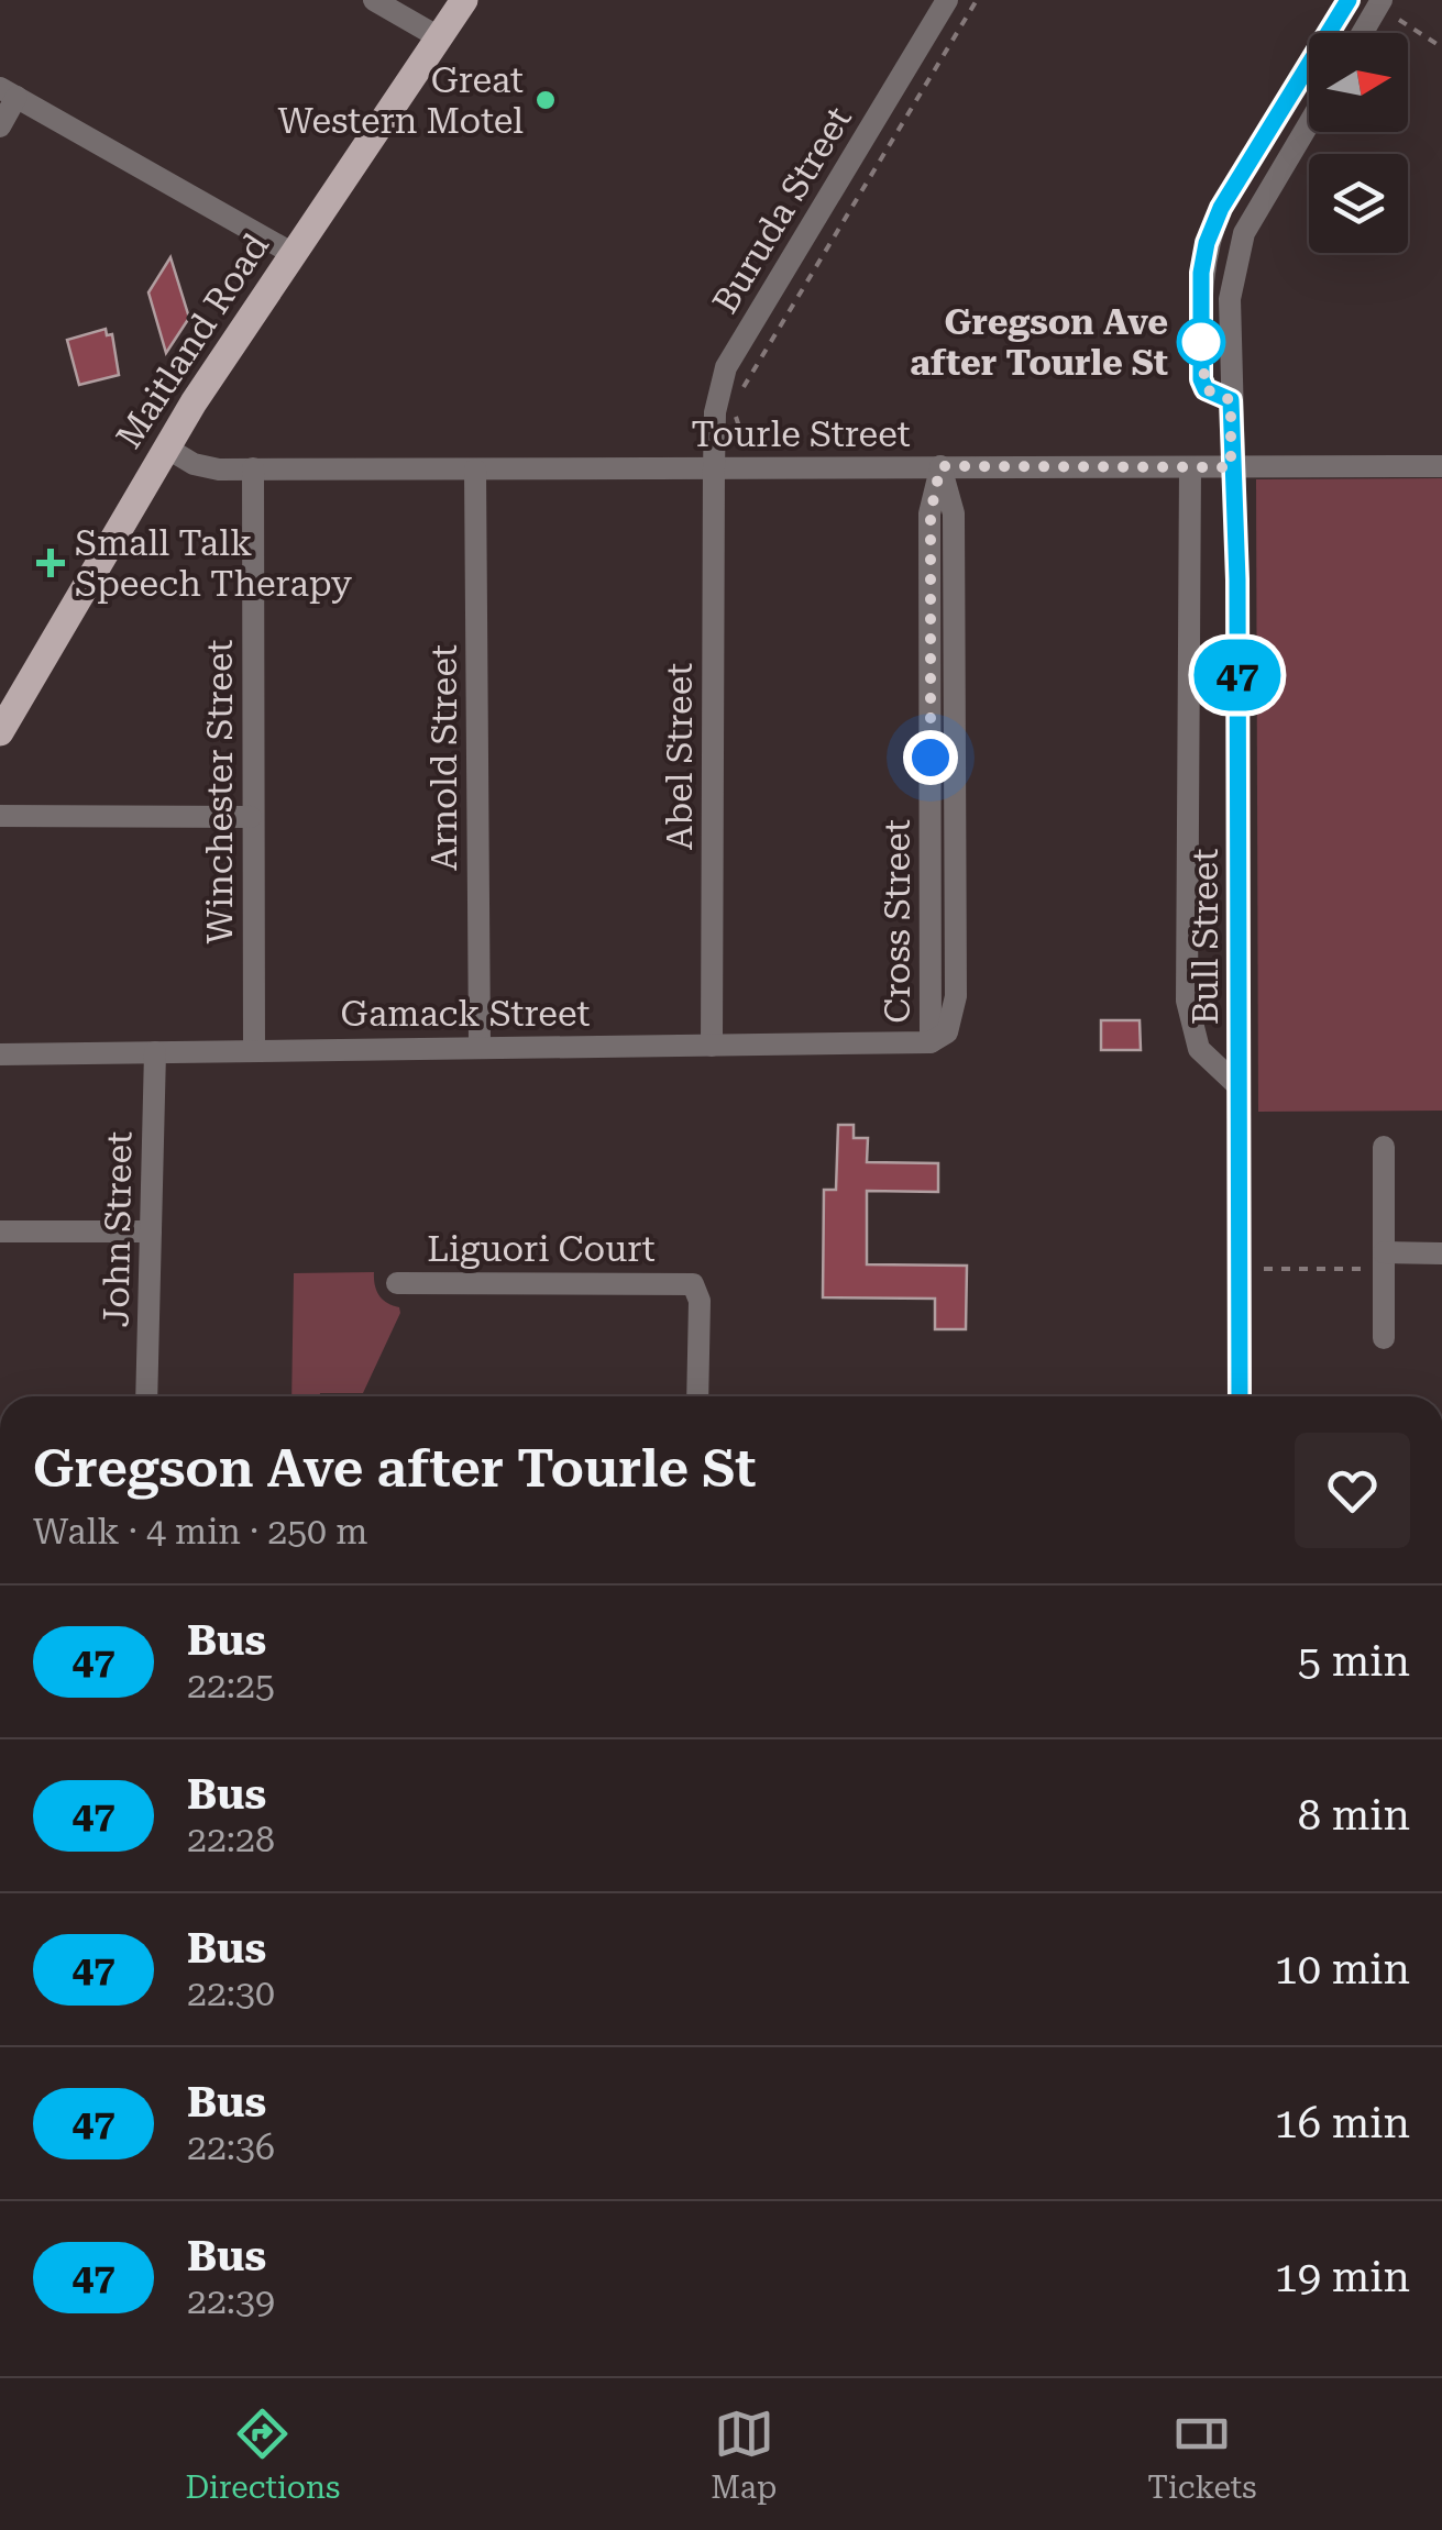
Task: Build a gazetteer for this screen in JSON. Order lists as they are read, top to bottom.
{
  "streets": {
    "main road": ["Maitland Road"],
    "street": [
      "Buruda Street",
      "Tourle Street",
      "Abel Street",
      "Arnold Street",
      "Winchester Street",
      "Cross Street",
      "Bull Street",
      "Gamack Street",
      "John Street",
      "Liguori Court"
    ]
  },
  "crossings": [
    ["Buruda Street", "Tourle Street"],
    ["Buruda Street", "Abel Street"],
    ["Maitland Road", "Tourle Street"],
    ["Tourle Street", "Abel Street"],
    ["Tourle Street", "Arnold Street"],
    ["Tourle Street", "Winchester Street"],
    ["Tourle Street", "Cross Street"],
    ["Tourle Street", "Bull Street"],
    ["Abel Street", "Gamack Street"],
    ["Arnold Street", "Gamack Street"],
    ["Winchester Street", "Gamack Street"],
    ["Cross Street", "Gamack Street"],
    ["Gamack Street", "John Street"]
  ],
  "places": {
    "other": ["Great Western Motel", "Gregson Ave after Tourle St"],
    "health": ["Small Talk Speech Therapy"]
  },
  "lines": ["bus line 47"],
  "north": "right",
  "page": {
    "on_map": "47",
    "heading": ["Gregson Ave after Tourle St", "Walk · 4 min · 250 m"],
    "list": [
      {
        "mark": "47",
        "name": "Bus",
        "note": "22:25",
        "value": "5 min"
      },
      {
        "mark": "47",
        "name": "Bus",
        "note": "22:28",
        "value": "8 min"
      },
      {
        "mark": "47",
        "name": "Bus",
        "note": "22:30",
        "value": "10 min"
      },
      {
        "mark": "47",
        "name": "Bus",
        "note": "22:36",
        "value": "16 min"
      },
      {
        "mark": "47",
        "name": "Bus",
        "note": "22:39",
        "value": "19 min"
      }
    ],
    "tabs": ["Directions", "Map", "Tickets"]
  }
}
